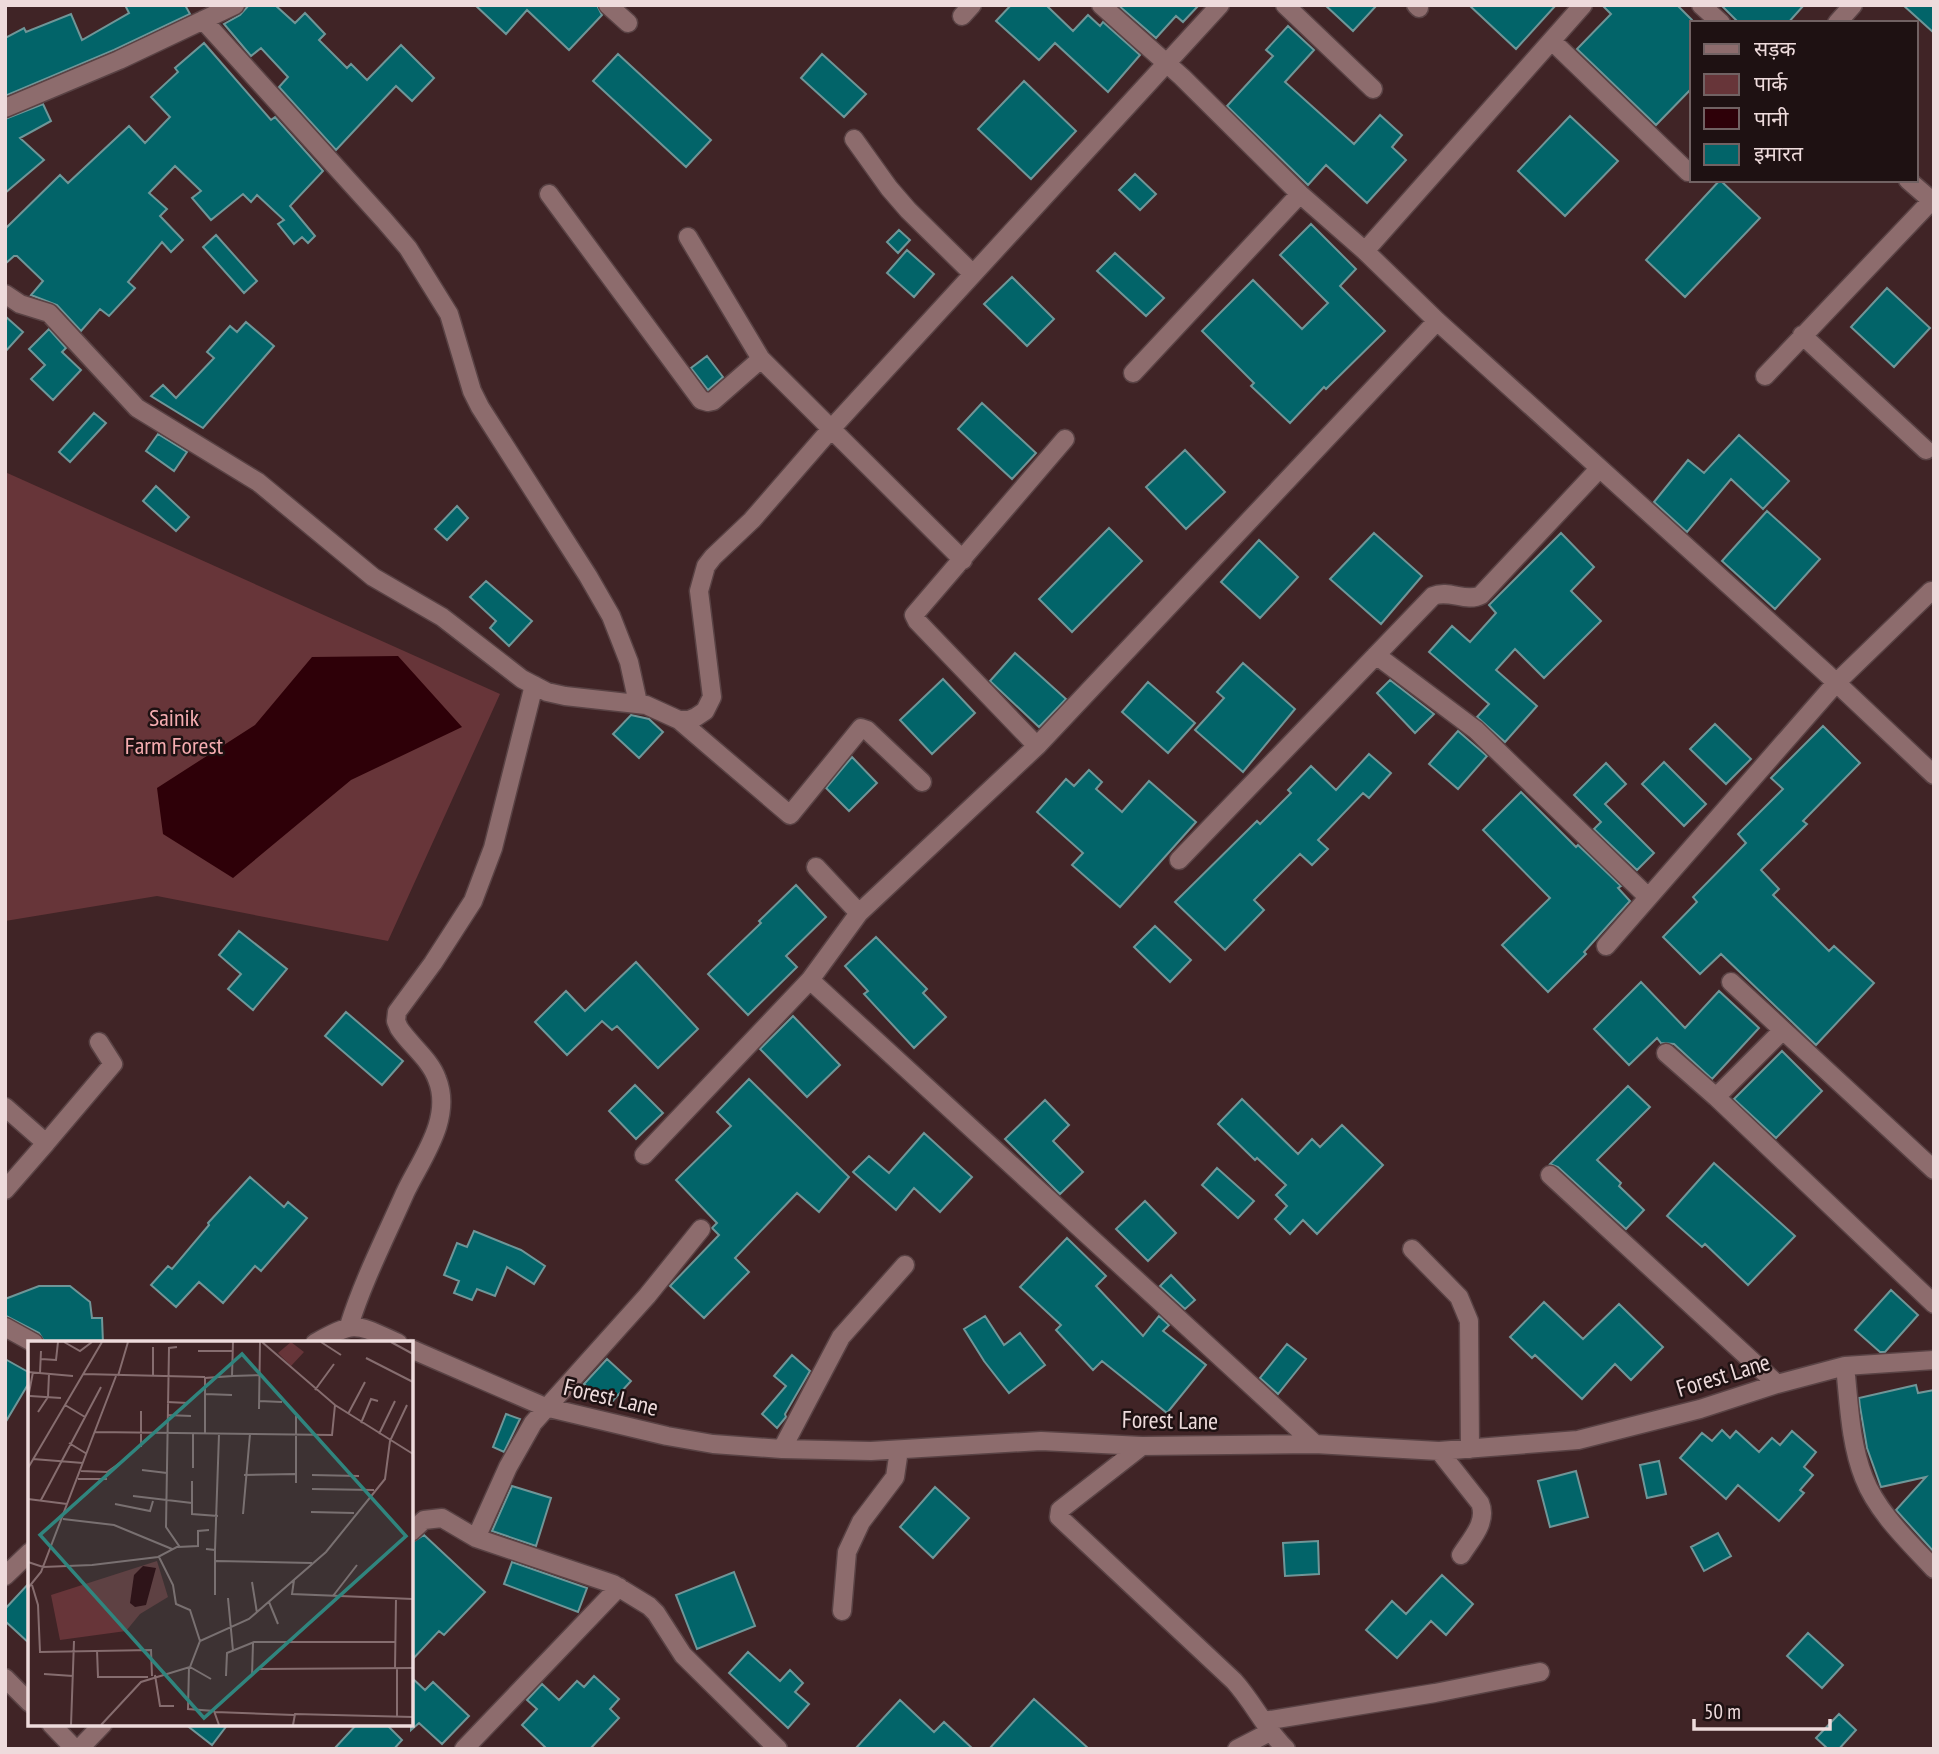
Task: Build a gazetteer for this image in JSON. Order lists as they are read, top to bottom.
{
  "streets": {
    "street": ["Forest Lane"]
  },
  "parks": ["Sainik Farm Forest"],
  "legend": [
    "सड़क",
    "पार्क",
    "पानी",
    "इमारत"
  ],
  "scale_bar": "50 m"
}
